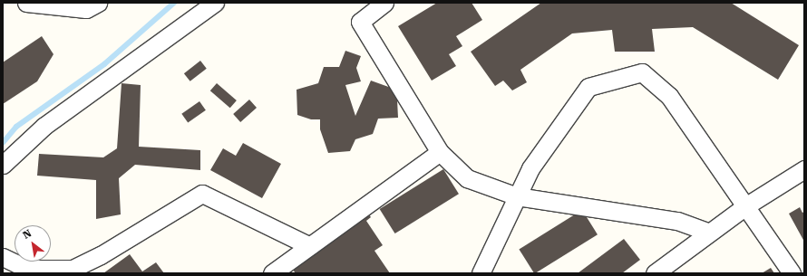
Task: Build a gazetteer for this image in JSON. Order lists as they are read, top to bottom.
{
  "north": "top left"
}
